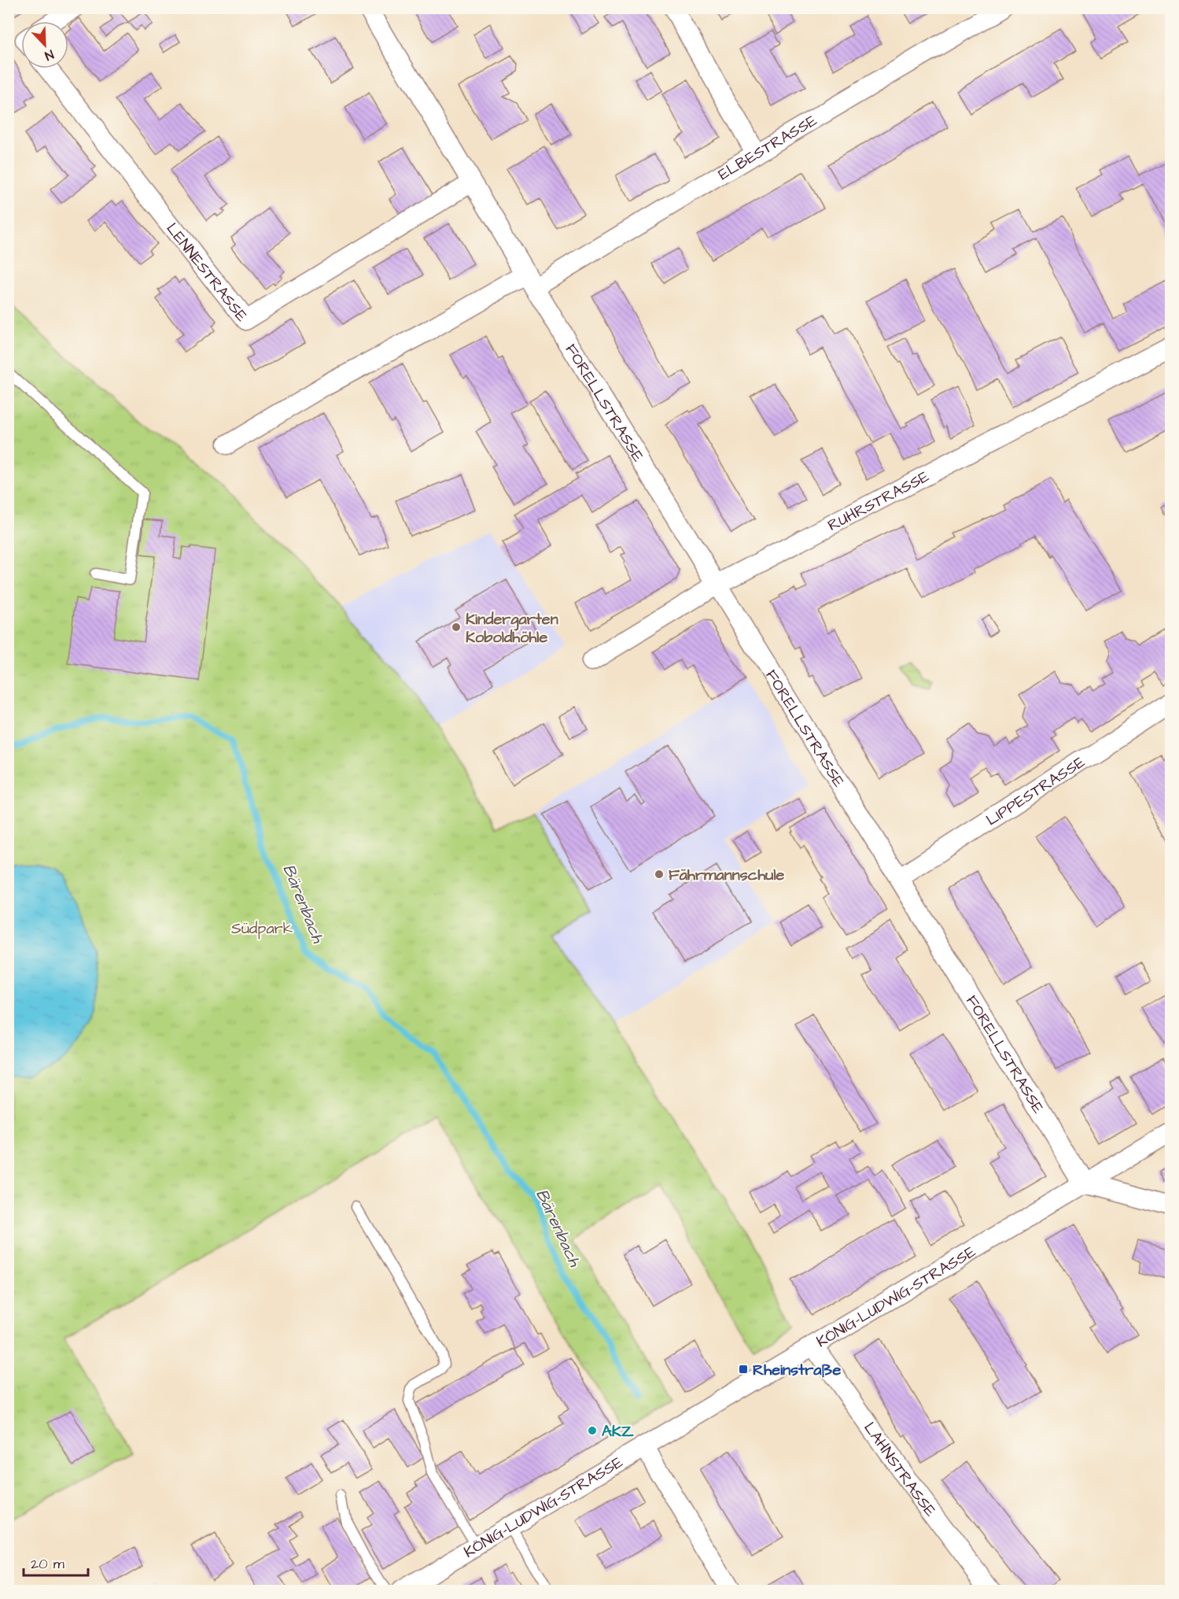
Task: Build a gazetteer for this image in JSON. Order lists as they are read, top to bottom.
{
  "streets": {
    "street": [
      "ELBESTRASSE",
      "LENNESTRASSE",
      "FORELLSTRASSE",
      "RUHRSTRASSE",
      "LIPPESTRASSE",
      "KÖNIG-LUDWIG-STRASSE",
      "LAHNSTRASSE"
    ]
  },
  "crossings": [
    ["ELBESTRASSE", "FORELLSTRASSE"],
    ["LENNESTRASSE", "FORELLSTRASSE"],
    ["FORELLSTRASSE", "RUHRSTRASSE"],
    ["FORELLSTRASSE", "LIPPESTRASSE"],
    ["FORELLSTRASSE", "KÖNIG-LUDWIG-STRASSE"],
    ["KÖNIG-LUDWIG-STRASSE", "LAHNSTRASSE"]
  ],
  "water": ["Bärenbach"],
  "parks": ["Südpark"],
  "places": {
    "other": ["Kindergarten Koboldhöhle", "Fährmannschule", "AKZ"],
    "transit": ["Rheinstraße"]
  },
  "scale_bar": "20 m",
  "north": "bottom right"
}
